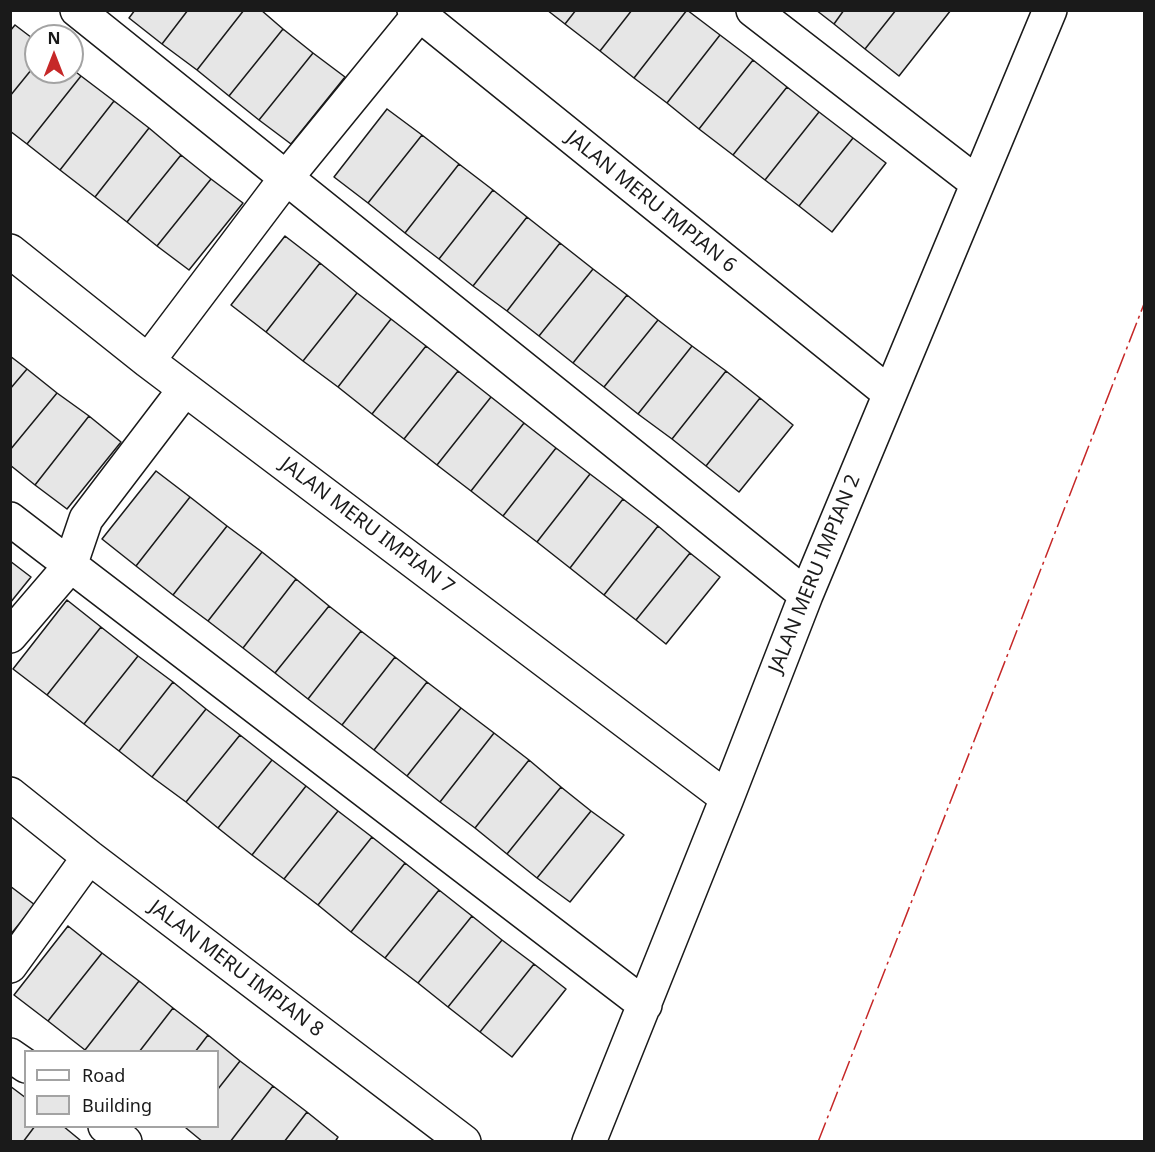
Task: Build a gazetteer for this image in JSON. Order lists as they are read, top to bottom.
{
  "streets": {
    "street": [
      "JALAN MERU IMPIAN 6",
      "JALAN MERU IMPIAN 7",
      "JALAN MERU IMPIAN 2",
      "JALAN MERU IMPIAN 8"
    ]
  },
  "crossings": [
    ["JALAN MERU IMPIAN 6", "JALAN MERU IMPIAN 2"],
    ["JALAN MERU IMPIAN 7", "JALAN MERU IMPIAN 2"]
  ],
  "legend": ["Road", "Building"],
  "north": "top"
}
